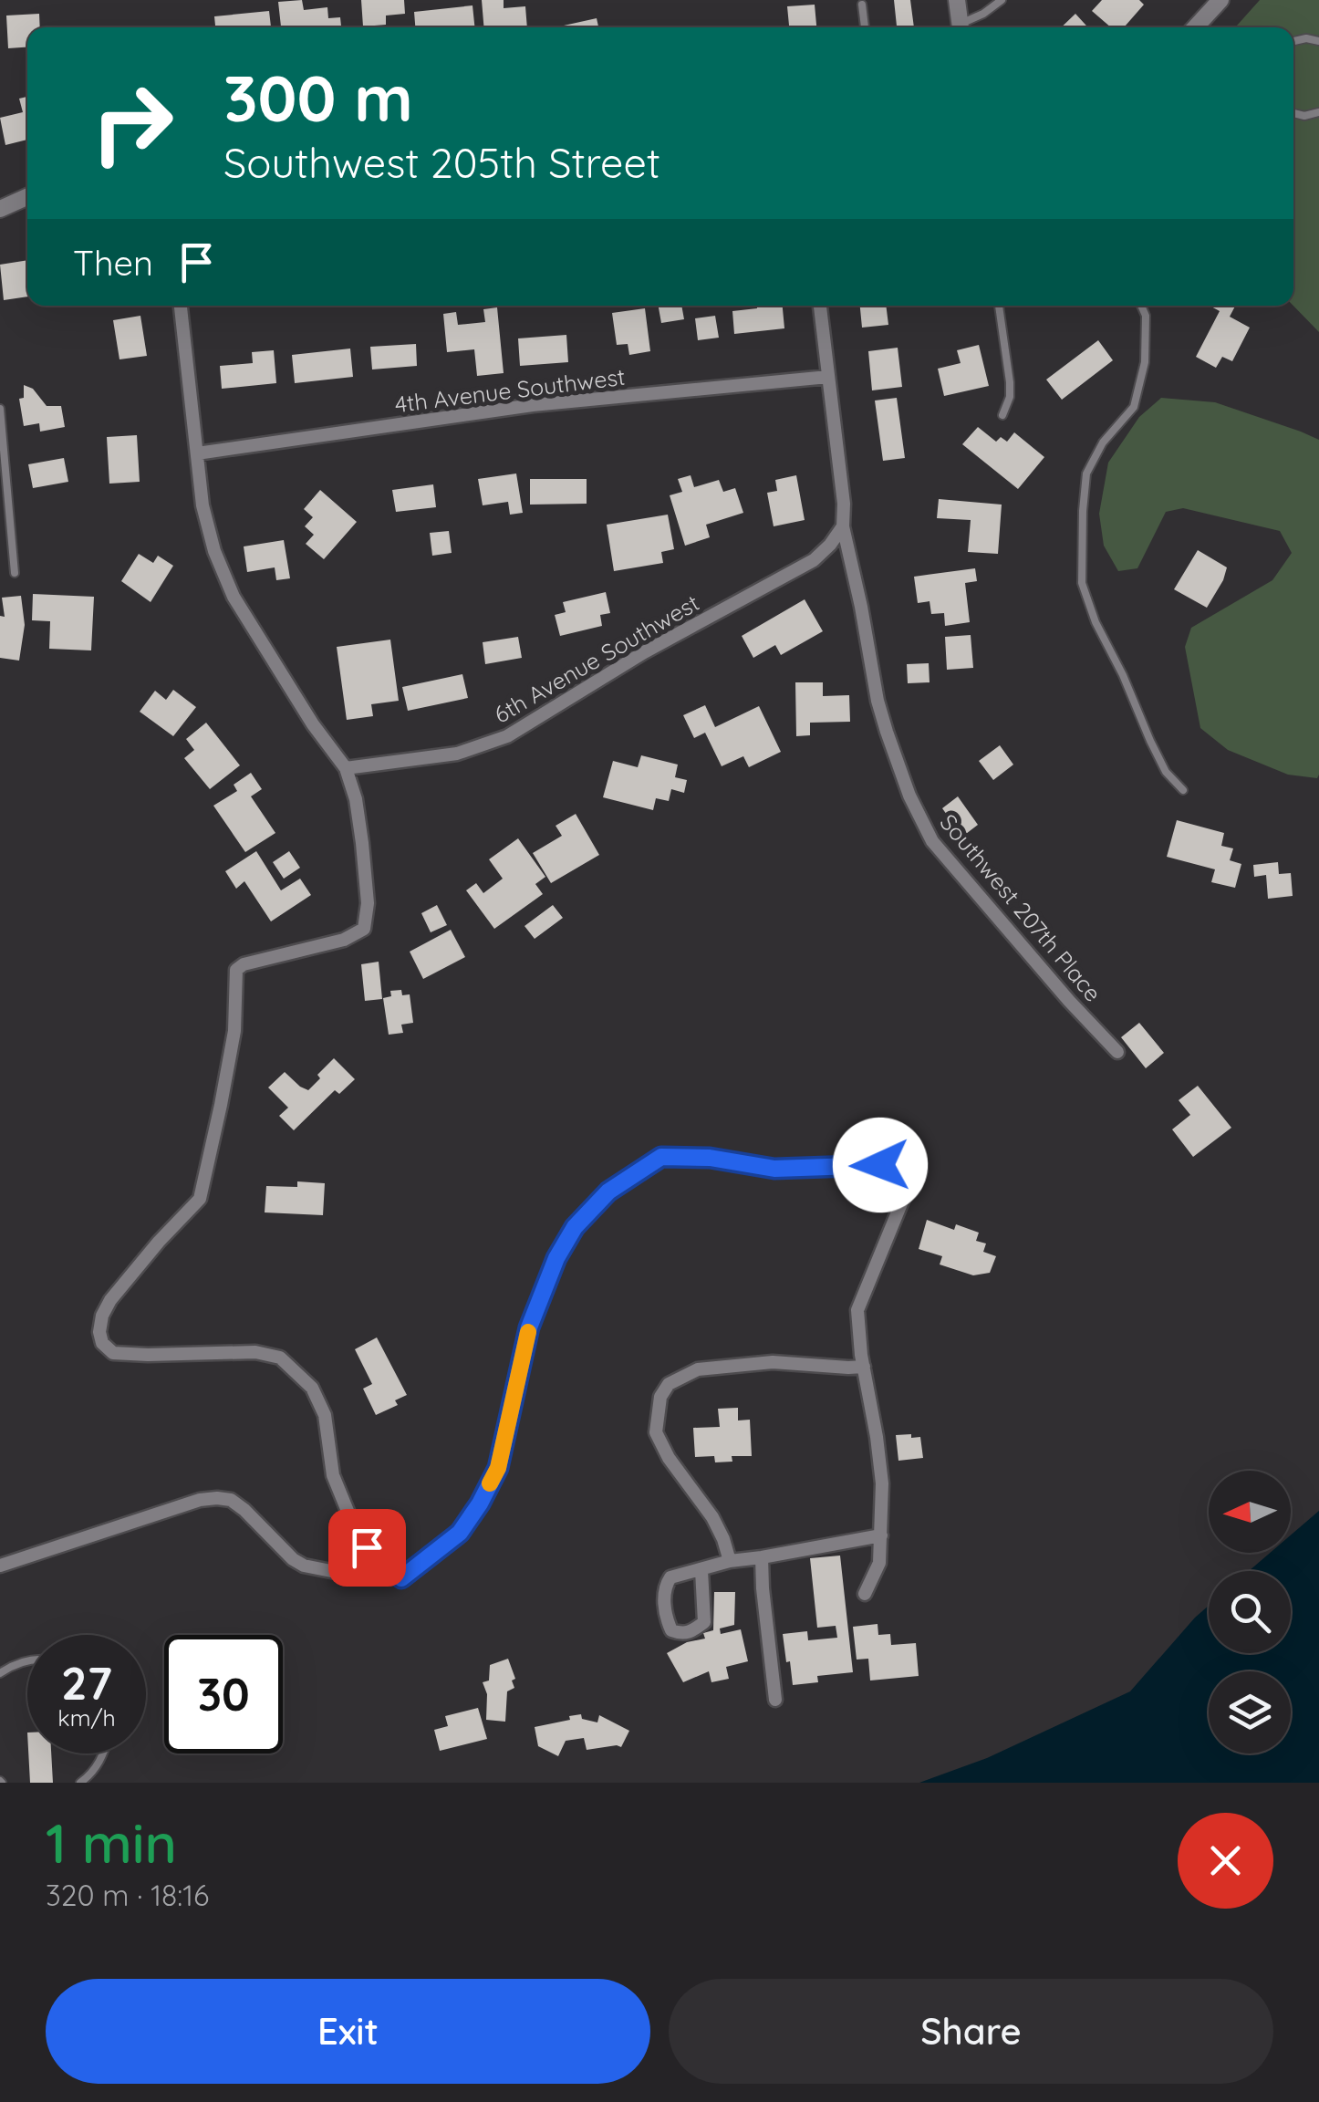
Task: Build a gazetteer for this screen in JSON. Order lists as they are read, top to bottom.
{
  "streets": {
    "street": ["4th Avenue Southwest", "6th Avenue Southwest", "Southwest 207th Place"]
  },
  "crossings": [
    ["4th Avenue Southwest", "Southwest 207th Place"],
    ["6th Avenue Southwest", "Southwest 207th Place"]
  ],
  "north": "left",
  "page": {
    "turn": ["300 m", "Southwest 205th Street"],
    "then": "Then",
    "speed": "27 km/h",
    "limit": "30",
    "heading": ["1 min", "320 m · 18:16"],
    "buttons": ["Exit", "Share"]
  }
}
